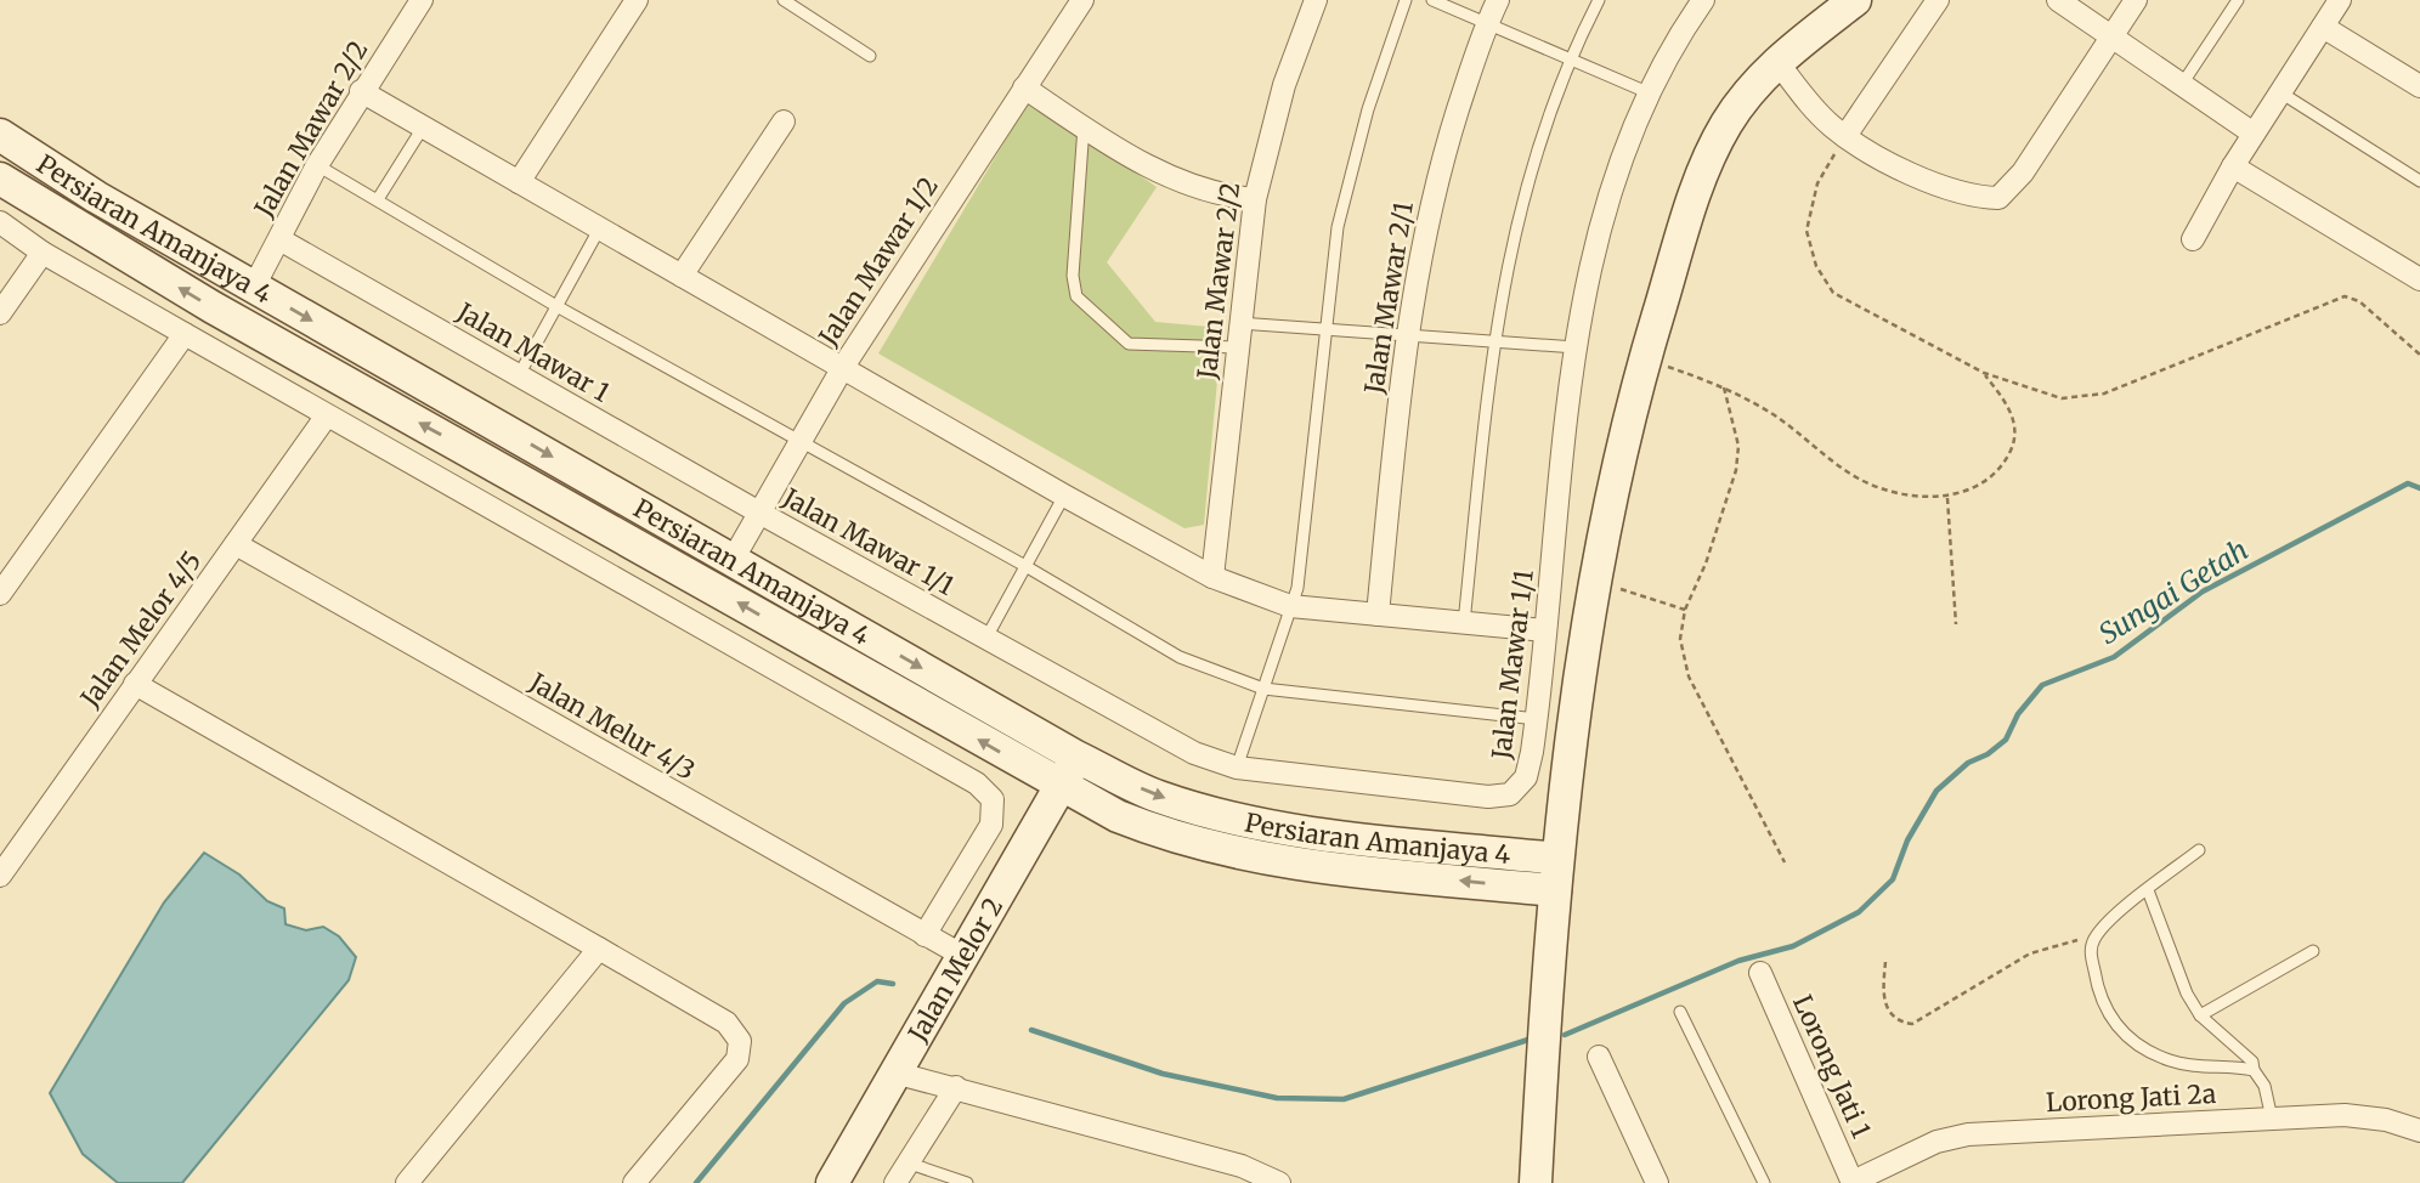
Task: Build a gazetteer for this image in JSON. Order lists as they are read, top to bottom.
{
  "streets": {
    "street": [
      "Jalan Mawar 2/2",
      "Persiaran Amanjaya 4",
      "Jalan Mawar 1/2",
      "Jalan Mawar 2/1",
      "Jalan Mawar 1",
      "Jalan Mawar 1/1",
      "Jalan Melor 4/5",
      "Jalan Melur 4/3",
      "Jalan Melor 2",
      "Lorong Jati 1",
      "Lorong Jati 2a"
    ]
  },
  "crossings": [
    ["Jalan Mawar 2/2", "Persiaran Amanjaya 4"],
    ["Jalan Mawar 2/2", "Jalan Mawar 1"],
    ["Persiaran Amanjaya 4", "Jalan Mawar 1/2"],
    ["Persiaran Amanjaya 4", "Jalan Melor 2"],
    ["Jalan Mawar 1/2", "Jalan Mawar 1"],
    ["Jalan Mawar 1/2", "Jalan Mawar 1/1"],
    ["Jalan Mawar 1", "Jalan Mawar 1/1"],
    ["Jalan Melor 4/5", "Jalan Melur 4/3"],
    ["Jalan Melur 4/3", "Jalan Melor 2"],
    ["Lorong Jati 1", "Lorong Jati 2a"]
  ],
  "water": ["Sungai Getah"]
}
